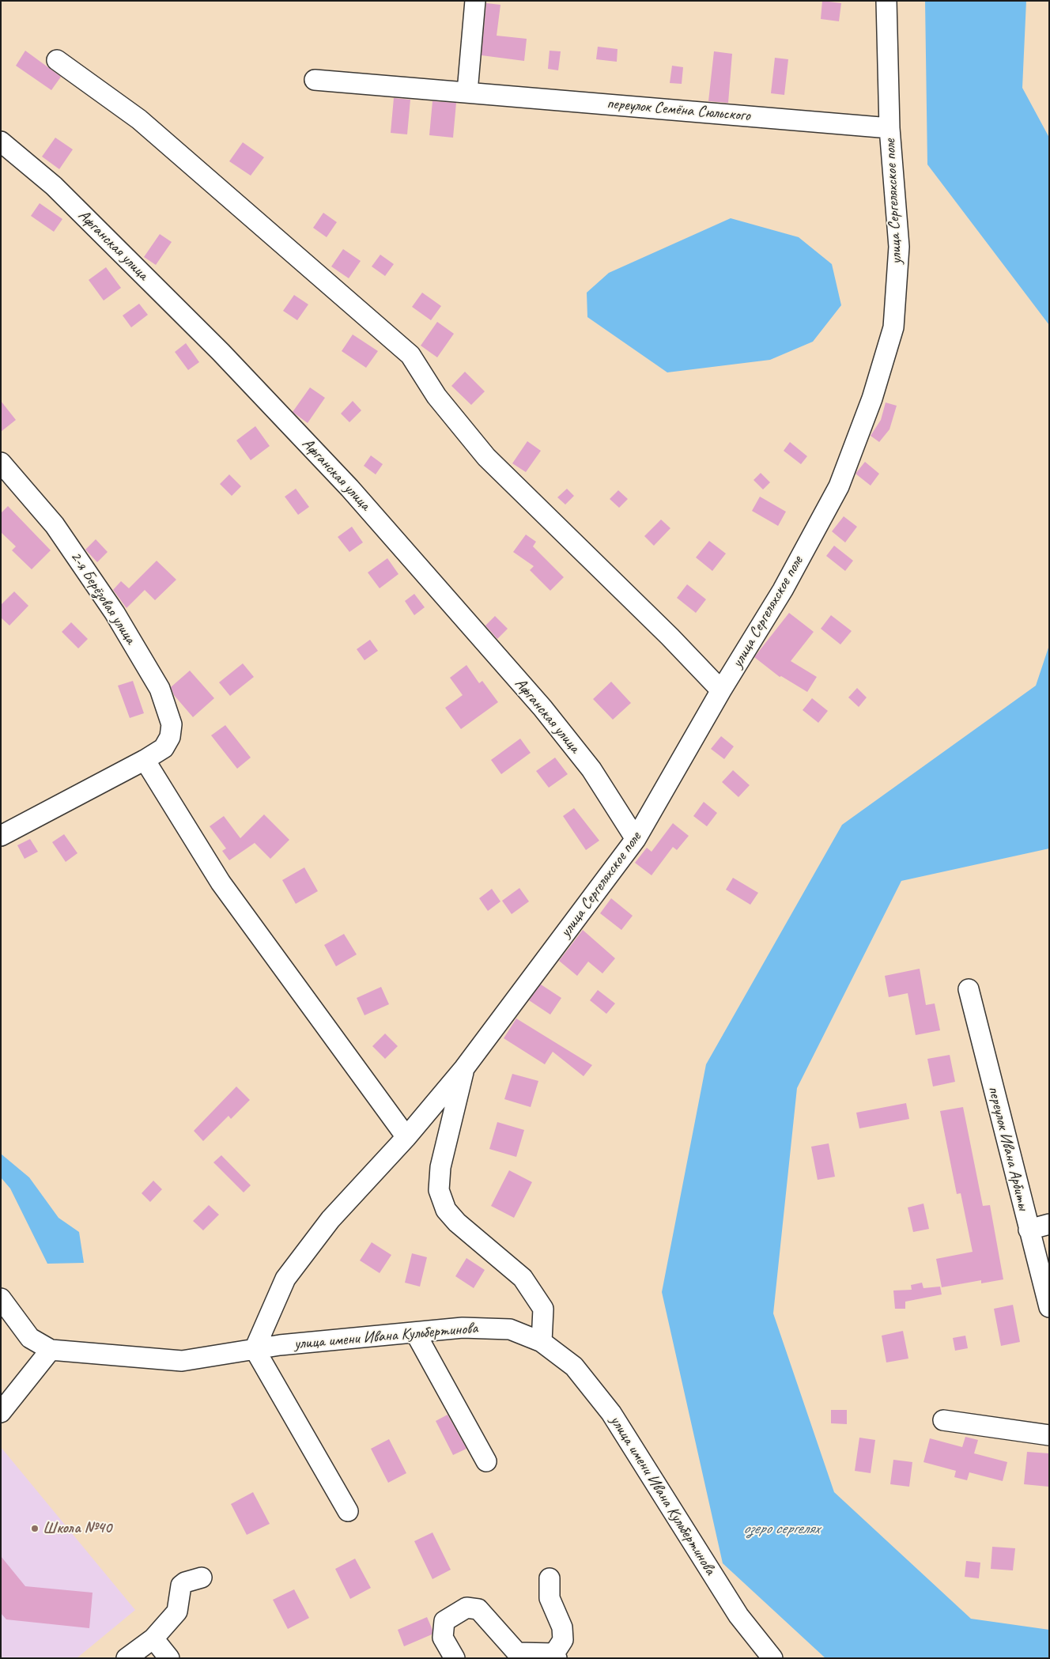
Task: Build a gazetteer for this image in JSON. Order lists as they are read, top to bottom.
{
  "streets": {
    "street": [
      "переулок Семёна Сюльского",
      "улица Сергеляхское поле",
      "Афганская улица",
      "2-я Берёзовая улица",
      "переулок Ивана Арбиты",
      "улица имени Ивана Кульбертинова"
    ]
  },
  "crossings": [
    ["переулок Семёна Сюльского", "улица Сергеляхское поле"],
    ["улица Сергеляхское поле", "Афганская улица"],
    ["улица Сергеляхское поле", "улица имени Ивана Кульбертинова"]
  ],
  "water": ["озеро сергелях"],
  "places": ["Школа №40"]
}
